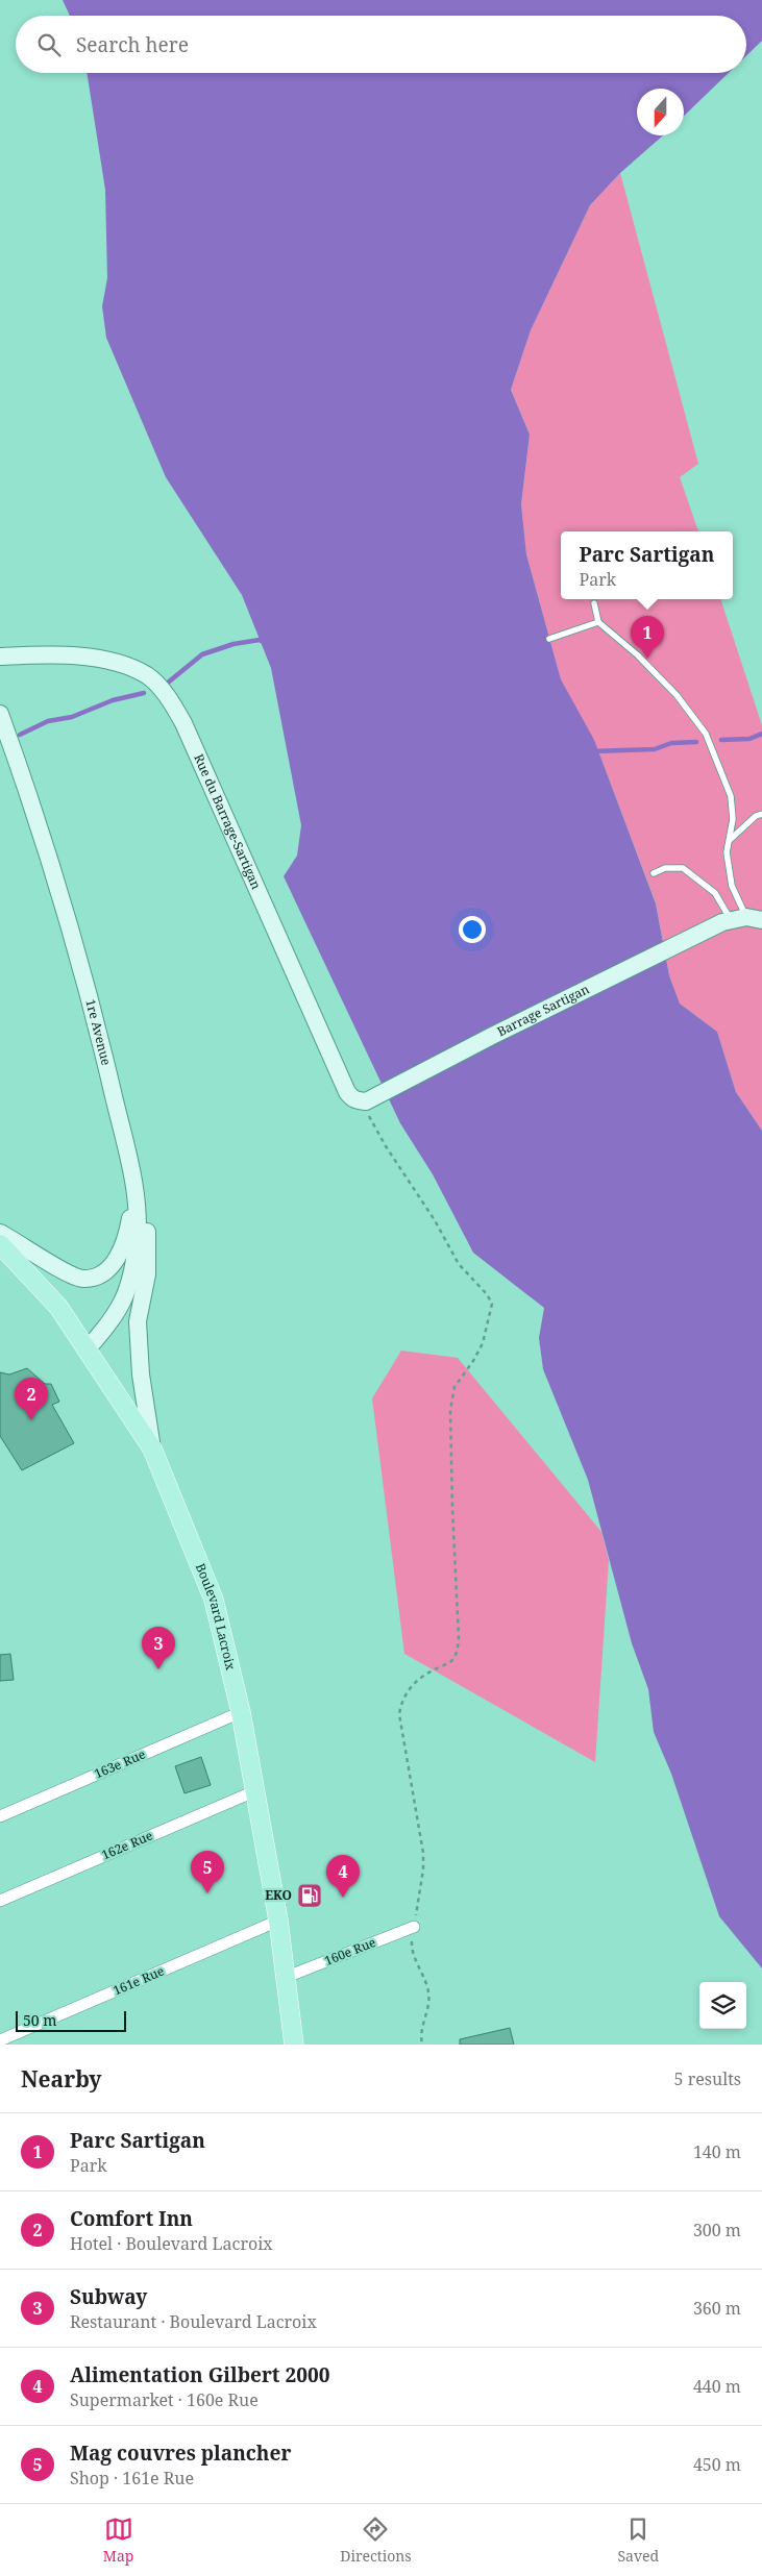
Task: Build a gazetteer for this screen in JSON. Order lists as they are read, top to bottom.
{
  "streets": {
    "main road": [
      "Rue du Barrage-Sartigan",
      "Barrage Sartigan",
      "1re Avenue",
      "Boulevard Lacroix"
    ],
    "street": [
      "163e Rue",
      "162e Rue",
      "160e Rue",
      "161e Rue"
    ]
  },
  "crossings": [
    ["Rue du Barrage-Sartigan", "Barrage Sartigan"],
    ["1re Avenue", "Boulevard Lacroix"],
    ["Boulevard Lacroix", "163e Rue"],
    ["Boulevard Lacroix", "162e Rue"],
    ["Boulevard Lacroix", "160e Rue"],
    ["Boulevard Lacroix", "161e Rue"]
  ],
  "places": {
    "fuel station": ["EKO"]
  },
  "scale_bar": "50 m",
  "north": "bottom",
  "page": {
    "search": "Search here",
    "popup": ["Parc Sartigan", "Park"],
    "pins": [
      "1",
      "2",
      "3",
      "5",
      "4"
    ],
    "scale": "50 m",
    "heading": ["Nearby", "5 results"],
    "list": [
      {
        "mark": "1",
        "name": "Parc Sartigan",
        "note": "Park",
        "value": "140 m"
      },
      {
        "mark": "2",
        "name": "Comfort Inn",
        "note": "Hotel · Boulevard Lacroix",
        "value": "300 m"
      },
      {
        "mark": "3",
        "name": "Subway",
        "note": "Restaurant · Boulevard Lacroix",
        "value": "360 m"
      },
      {
        "mark": "4",
        "name": "Alimentation Gilbert 2000",
        "note": "Supermarket · 160e Rue",
        "value": "440 m"
      },
      {
        "mark": "5",
        "name": "Mag couvres plancher",
        "note": "Shop · 161e Rue",
        "value": "450 m"
      }
    ],
    "nav": ["Map", "Directions", "Saved"]
  }
}
